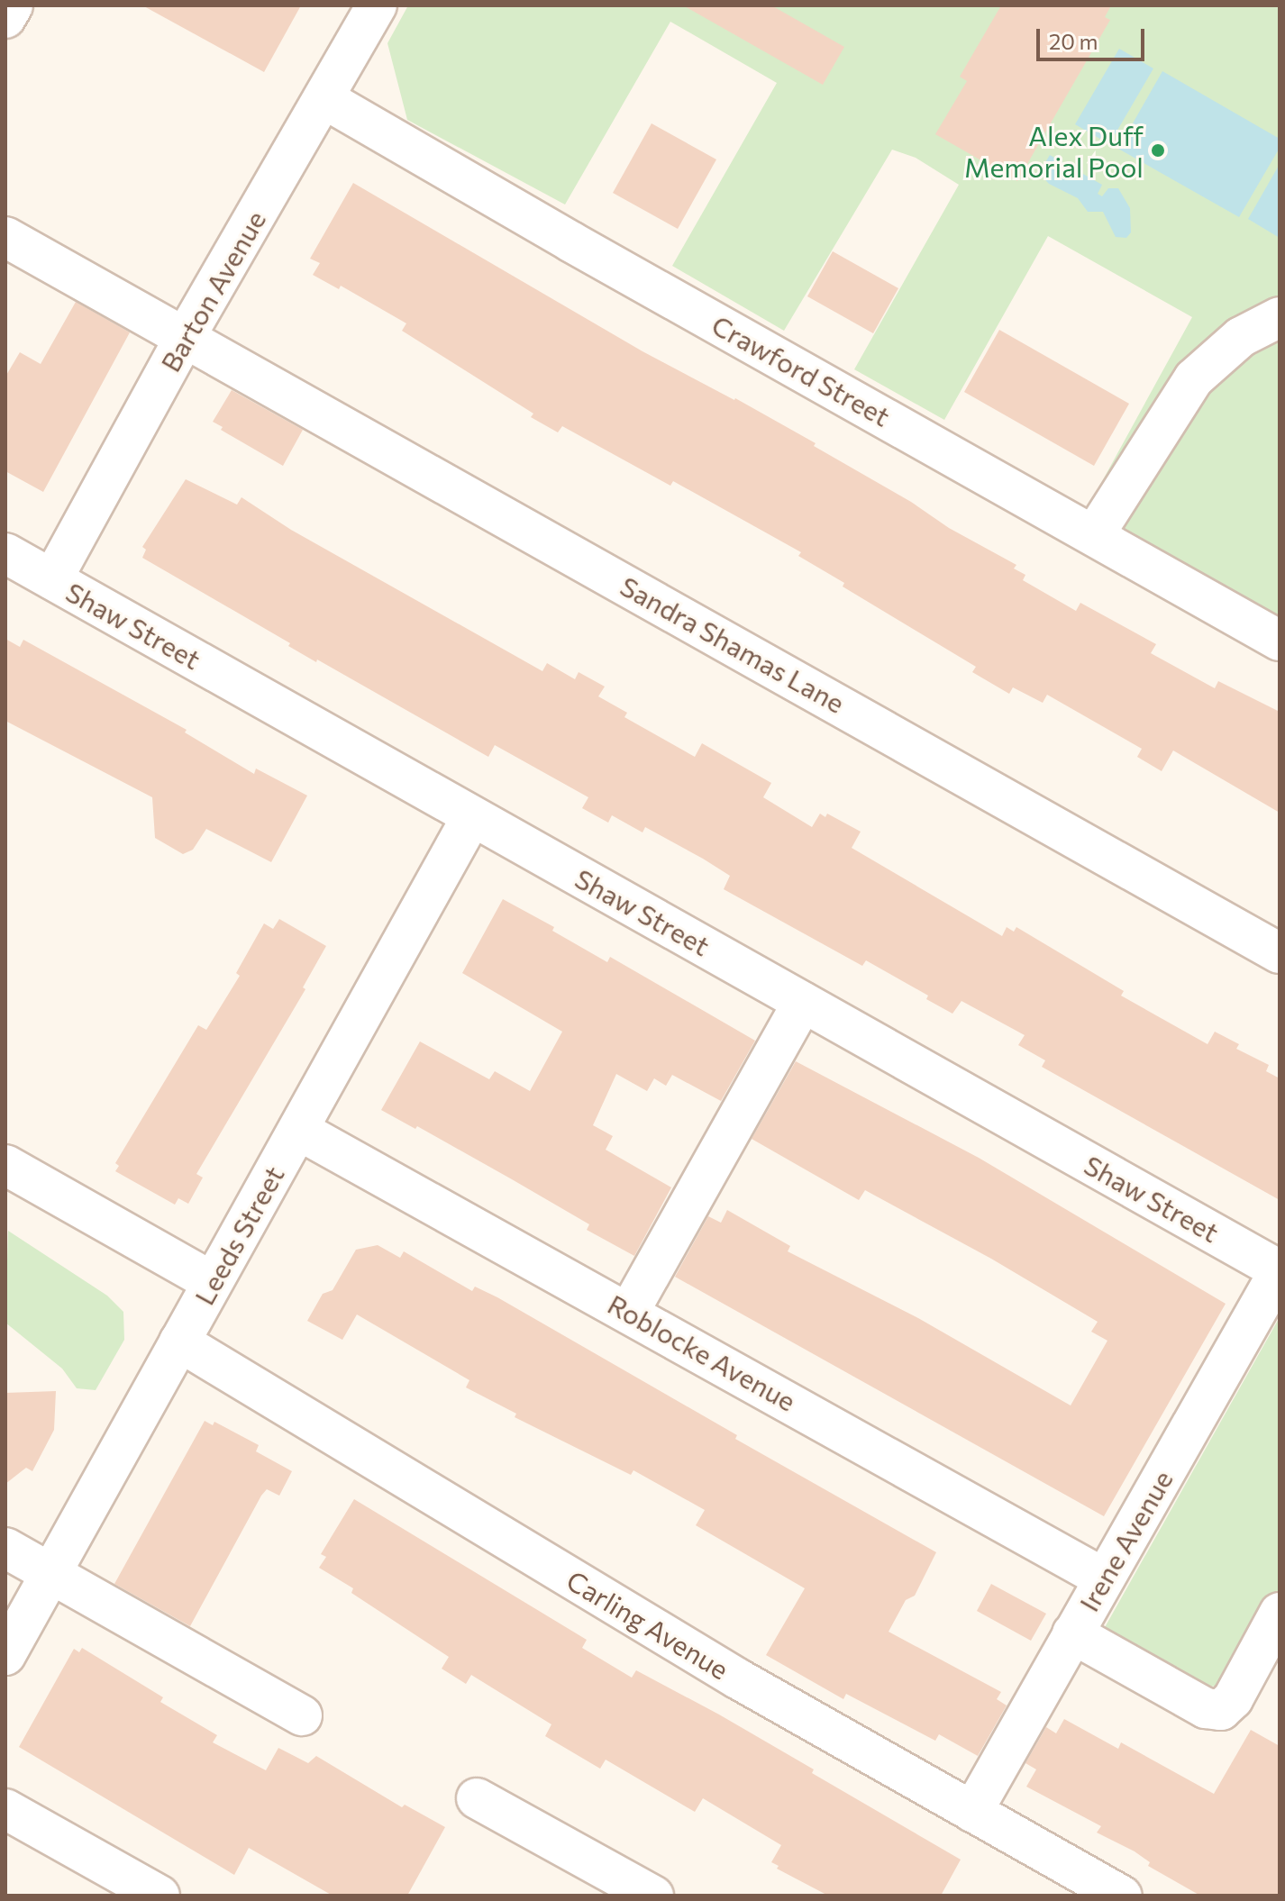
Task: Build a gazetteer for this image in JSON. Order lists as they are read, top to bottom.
{
  "streets": {
    "street": [
      "Barton Avenue",
      "Crawford Street",
      "Shaw Street",
      "Sandra Shamas Lane",
      "Leeds Street",
      "Roblocke Avenue",
      "Irene Avenue",
      "Carling Avenue"
    ]
  },
  "crossings": [
    ["Barton Avenue", "Crawford Street"],
    ["Barton Avenue", "Shaw Street"],
    ["Barton Avenue", "Sandra Shamas Lane"],
    ["Shaw Street", "Leeds Street"],
    ["Shaw Street", "Irene Avenue"],
    ["Leeds Street", "Roblocke Avenue"],
    ["Leeds Street", "Carling Avenue"],
    ["Roblocke Avenue", "Irene Avenue"],
    ["Irene Avenue", "Carling Avenue"]
  ],
  "places": ["Alex Duff Memorial Pool"],
  "scale_bar": "20 m"
}
